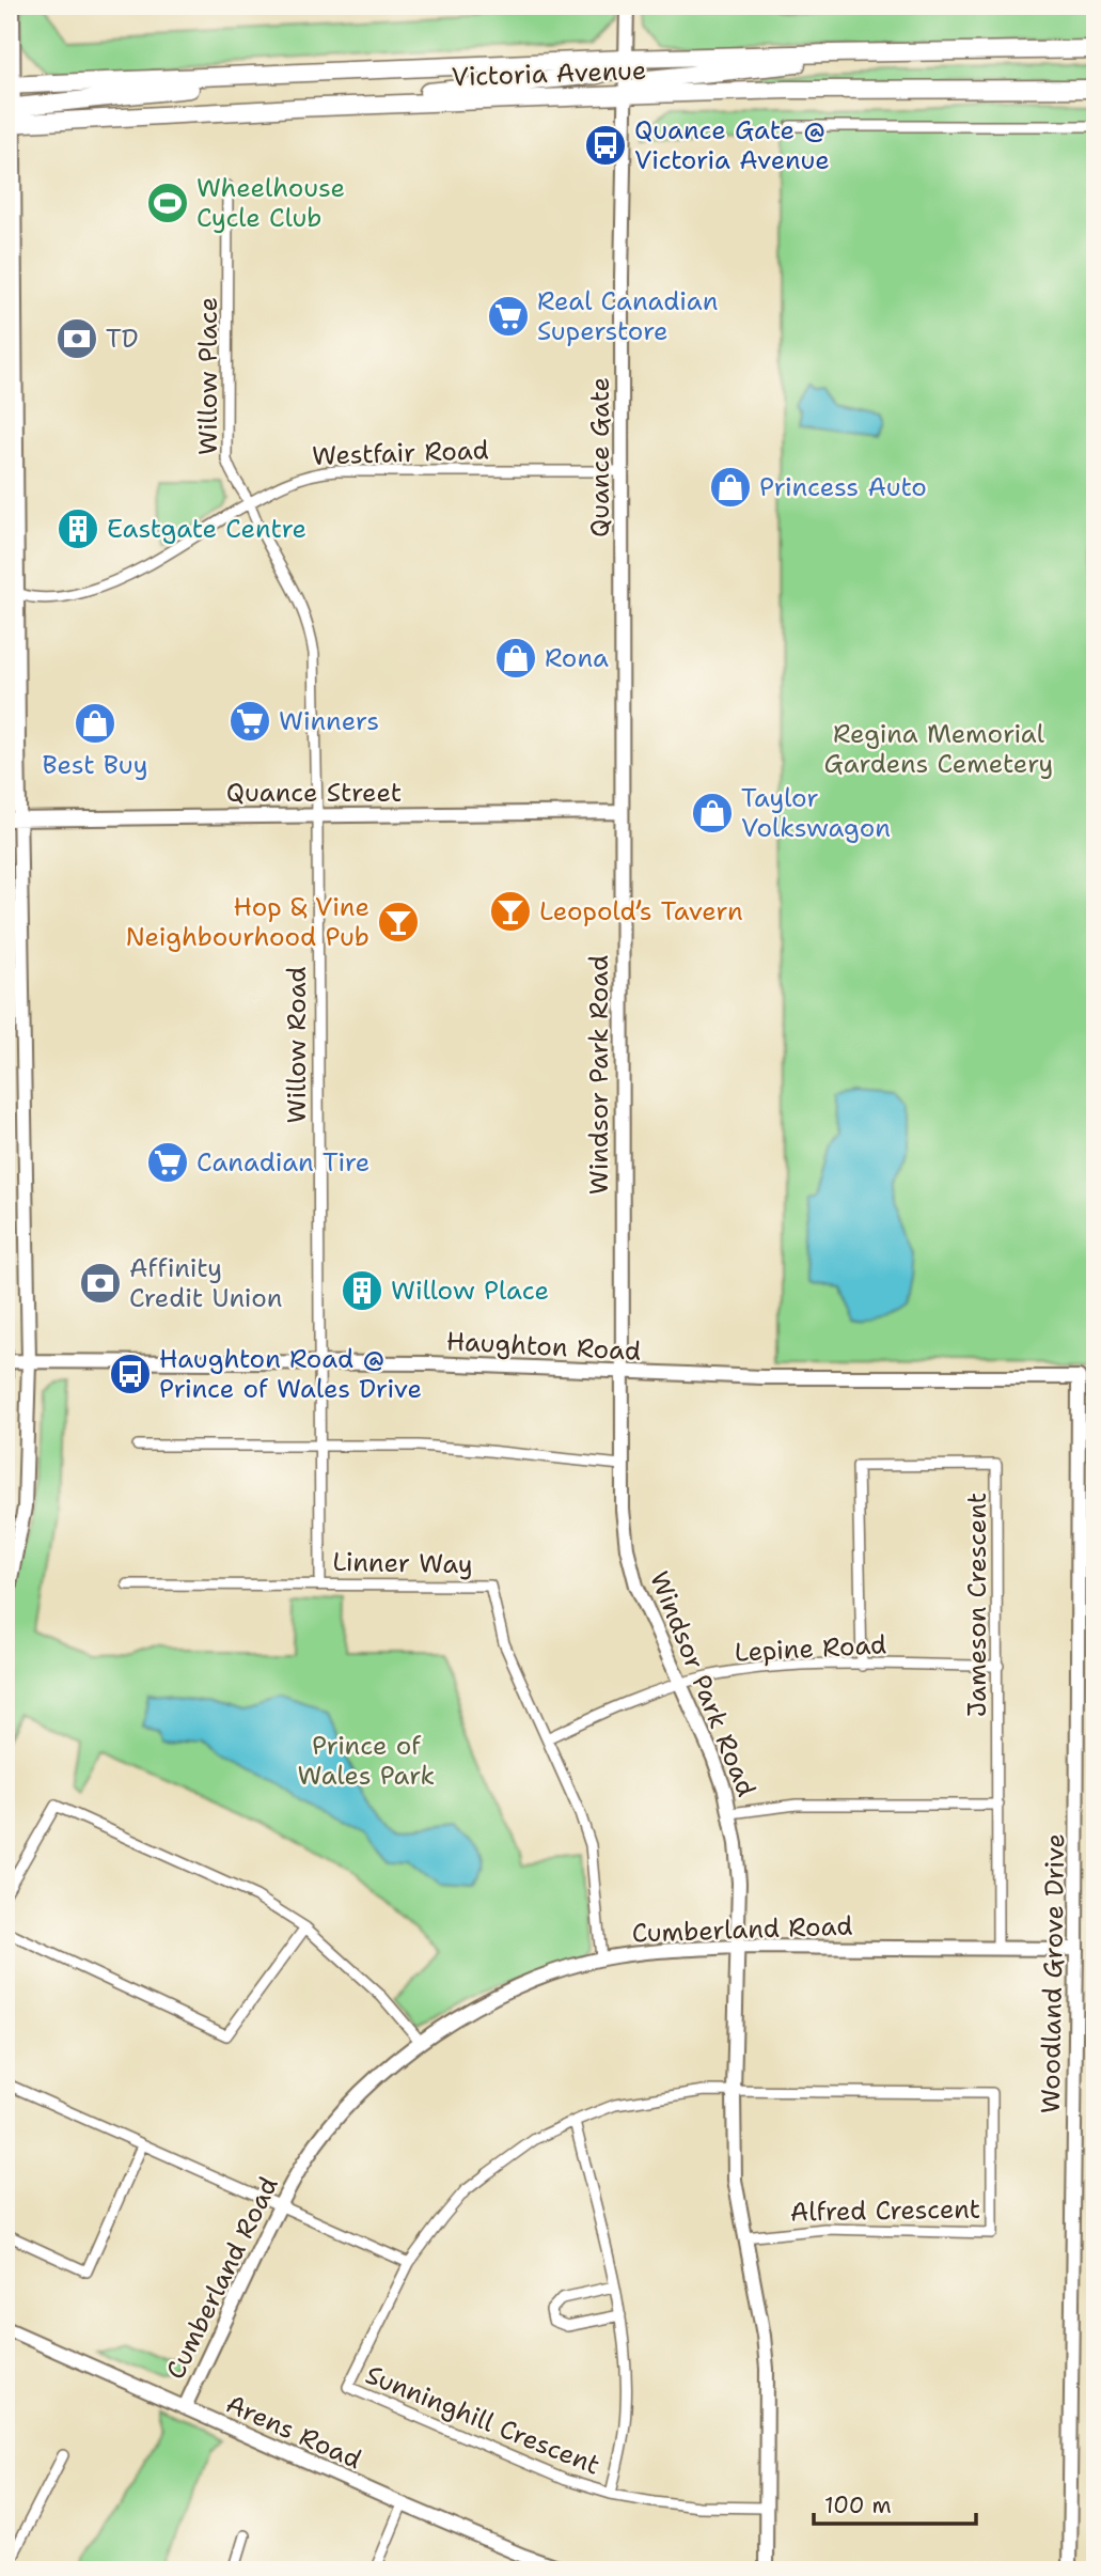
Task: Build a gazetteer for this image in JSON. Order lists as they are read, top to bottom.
{
  "streets": {
    "highway": ["Victoria Avenue"],
    "street": [
      "Willow Place",
      "Westfair Road",
      "Quance Gate",
      "Quance Street",
      "Willow Road",
      "Windsor Park Road",
      "Haughton Road",
      "Linner Way",
      "Jameson Crescent",
      "Lepine Road",
      "Cumberland Road",
      "Woodland Grove Drive",
      "Alfred Crescent",
      "Sunninghill Crescent",
      "Arens Road"
    ]
  },
  "crossings": [
    ["Victoria Avenue", "Quance Gate"],
    ["Willow Place", "Westfair Road"],
    ["Willow Place", "Quance Street"],
    ["Willow Place", "Willow Road"],
    ["Westfair Road", "Quance Gate"],
    ["Quance Gate", "Quance Street"],
    ["Quance Gate", "Windsor Park Road"],
    ["Quance Street", "Willow Road"],
    ["Quance Street", "Windsor Park Road"],
    ["Willow Road", "Haughton Road"],
    ["Willow Road", "Linner Way"],
    ["Windsor Park Road", "Haughton Road"],
    ["Windsor Park Road", "Lepine Road"],
    ["Windsor Park Road", "Cumberland Road"],
    ["Windsor Park Road", "Alfred Crescent"],
    ["Windsor Park Road", "Sunninghill Crescent"],
    ["Haughton Road", "Linner Way"],
    ["Haughton Road", "Woodland Grove Drive"],
    ["Linner Way", "Lepine Road"],
    ["Linner Way", "Cumberland Road"],
    ["Jameson Crescent", "Lepine Road"],
    ["Jameson Crescent", "Cumberland Road"],
    ["Cumberland Road", "Woodland Grove Drive"],
    ["Cumberland Road", "Arens Road"],
    ["Alfred Crescent", "Sunninghill Crescent"]
  ],
  "parks": ["Regina Memorial Gardens Cemetery", "Prince of Wales Park"],
  "places": {
    "bus stop": ["Quance Gate @ Victoria Avenue", "Haughton Road @ Prince of Wales Drive"],
    "sports": ["Wheelhouse Cycle Club"],
    "supermarket": ["Real Canadian Superstore", "Winners", "Canadian Tire"],
    "bank": ["TD", "Affinity Credit Union"],
    "shop": [
      "Princess Auto",
      "Rona",
      "Best Buy",
      "Taylor Volkswagon"
    ],
    "building": ["Eastgate Centre", "Willow Place"],
    "bar": ["Leopold’s Tavern", "Hop & Vine Neighbourhood Pub"]
  },
  "scale_bar": "100 m"
}
